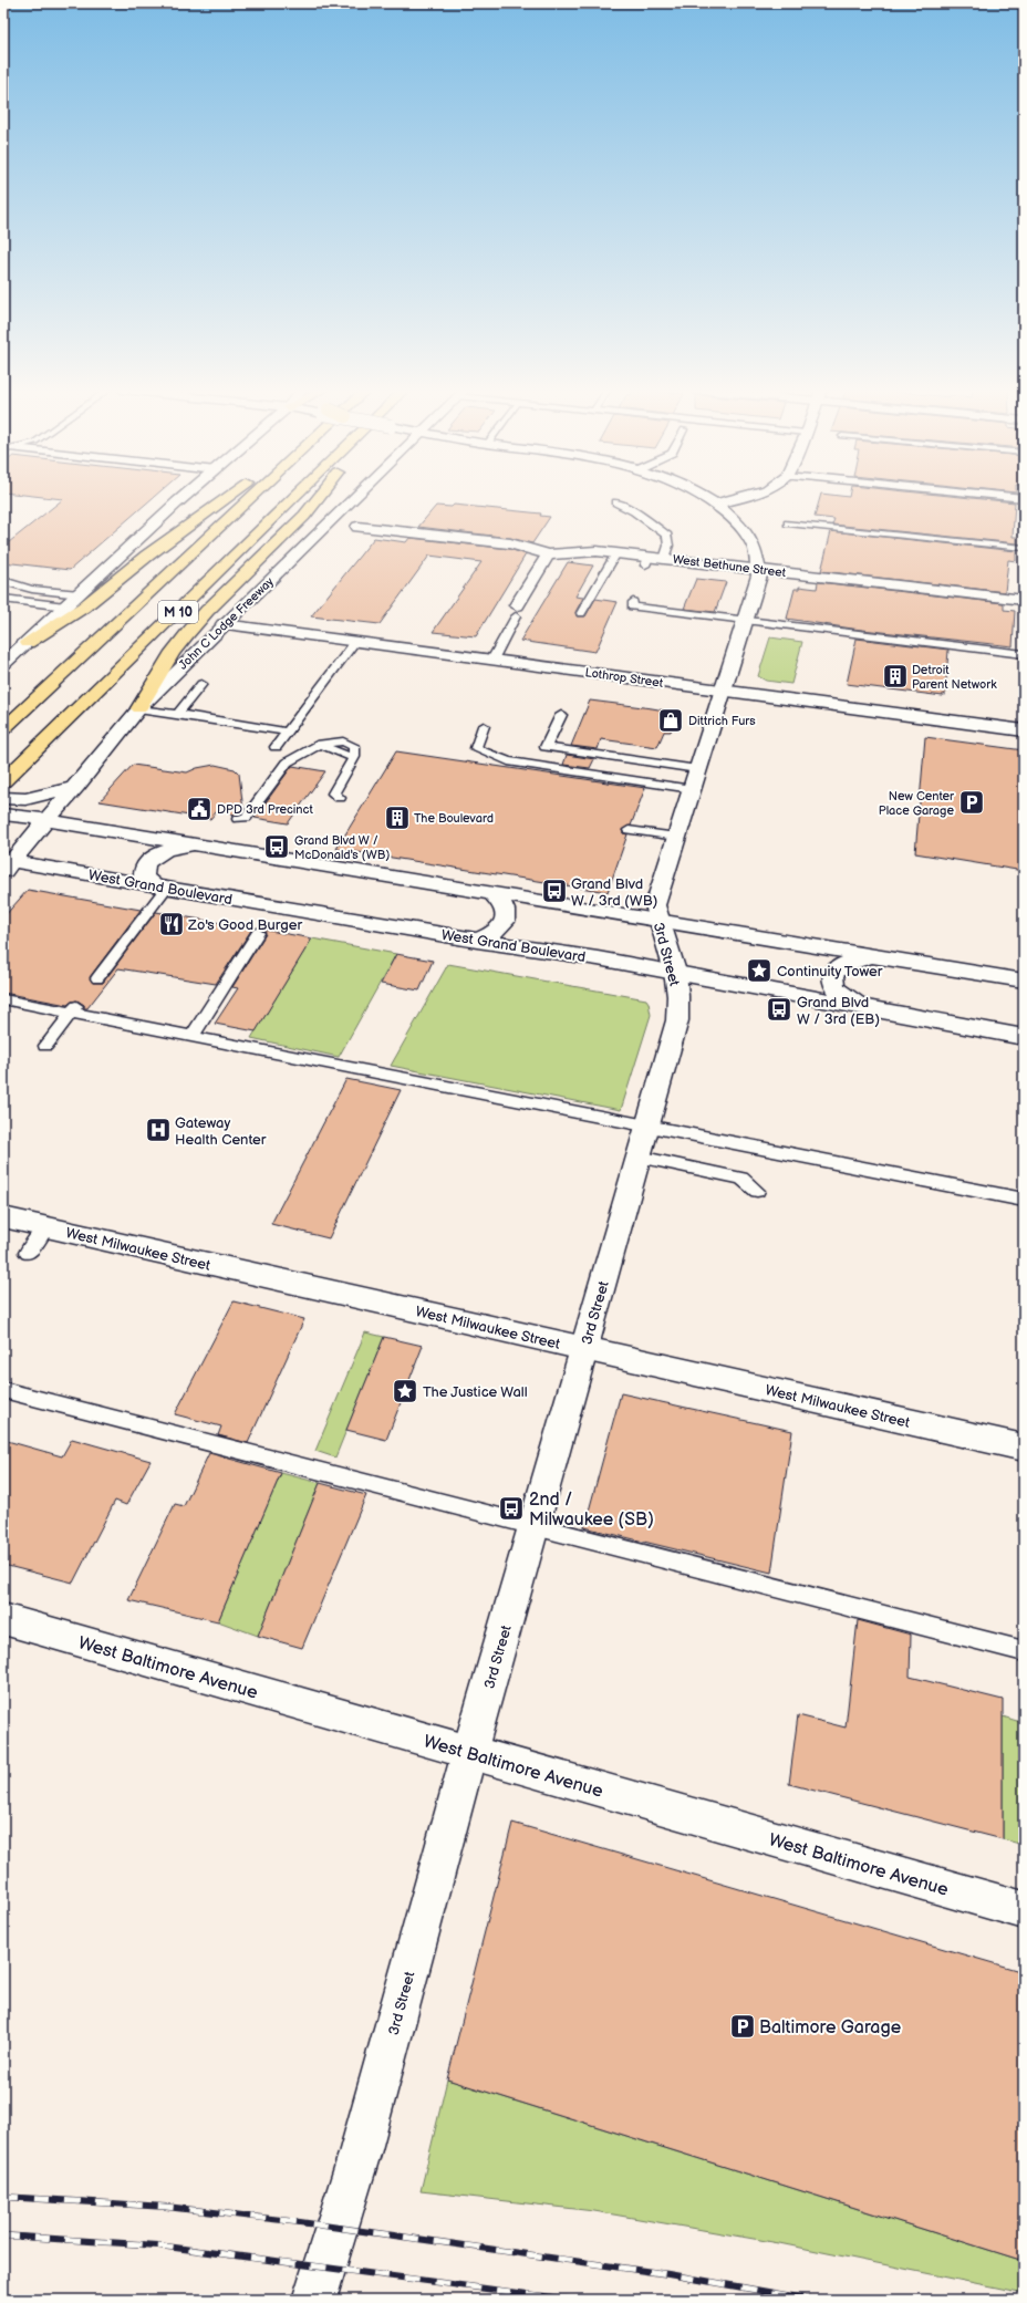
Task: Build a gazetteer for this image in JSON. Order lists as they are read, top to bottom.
{
  "streets": {
    "highway": ["M 10"],
    "street": [
      "West Bethune Street",
      "John C Lodge Freeway",
      "Lothrop Street",
      "West Grand Boulevard",
      "3rd Street",
      "West Milwaukee Street",
      "West Baltimore Avenue"
    ]
  },
  "crossings": [
    ["West Bethune Street", "3rd Street"],
    ["John C Lodge Freeway", "Lothrop Street"],
    ["John C Lodge Freeway", "West Grand Boulevard"],
    ["Lothrop Street", "3rd Street"],
    ["West Grand Boulevard", "3rd Street"],
    ["3rd Street", "West Milwaukee Street"],
    ["3rd Street", "West Baltimore Avenue"]
  ],
  "places": {
    "building": ["Detroit Parent Network", "The Boulevard"],
    "shop": ["Dittrich Furs"],
    "parking": ["New Center Place Garage", "Baltimore Garage"],
    "public building": ["DPD 3rd Precinct"],
    "bus stop": [
      "Grand Blvd W / McDonald's (WB)",
      "Grand Blvd W / 3rd (WB)",
      "Grand Blvd W / 3rd (EB)",
      "2nd / Milwaukee (SB)"
    ],
    "restaurant": ["Zo's Good Burger"],
    "place": ["Continuity Tower", "The Justice Wall"],
    "hospital": ["Gateway Health Center"]
  }
}
